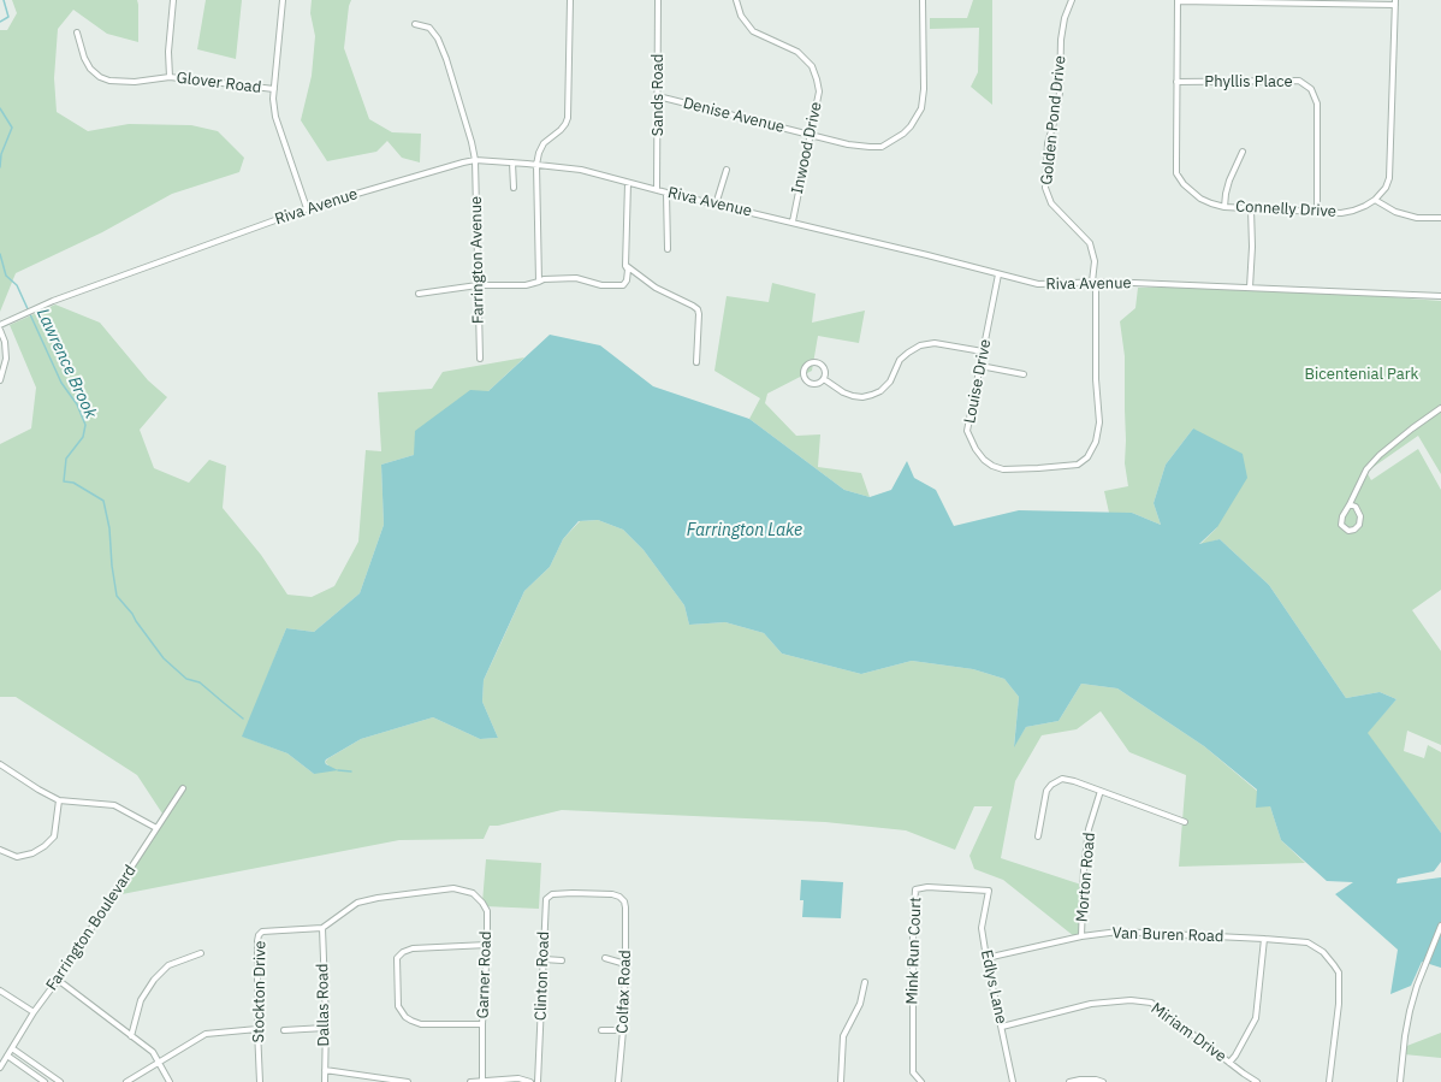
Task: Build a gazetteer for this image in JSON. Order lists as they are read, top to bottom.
{
  "streets": {
    "street": [
      "Phyllis Place",
      "Glover Road",
      "Sands Road",
      "Denise Avenue",
      "Golden Pond Drive",
      "Inwood Drive",
      "Riva Avenue",
      "Connelly Drive",
      "Farrington Avenue",
      "Louise Drive",
      "Morton Road",
      "Farrington Boulevard",
      "Van Buren Road",
      "Mink Run Court",
      "Garner Road",
      "Clinton Road",
      "Edlys Lane",
      "Stockton Drive",
      "Colfax Road",
      "Dallas Road",
      "Miriam Drive"
    ]
  },
  "crossings": [
    ["Phyllis Place", "Connelly Drive"],
    ["Sands Road", "Denise Avenue"],
    ["Sands Road", "Riva Avenue"],
    ["Denise Avenue", "Inwood Drive"],
    ["Golden Pond Drive", "Riva Avenue"],
    ["Golden Pond Drive", "Louise Drive"],
    ["Inwood Drive", "Riva Avenue"],
    ["Riva Avenue", "Farrington Avenue"],
    ["Riva Avenue", "Louise Drive"],
    ["Morton Road", "Van Buren Road"],
    ["Van Buren Road", "Edlys Lane"],
    ["Mink Run Court", "Edlys Lane"],
    ["Garner Road", "Stockton Drive"],
    ["Garner Road", "Dallas Road"],
    ["Clinton Road", "Colfax Road"],
    ["Edlys Lane", "Miriam Drive"],
    ["Stockton Drive", "Dallas Road"]
  ],
  "water": ["Lawrence Brook", "Farrington Lake"],
  "parks": ["Bicentenial Park"]
}
